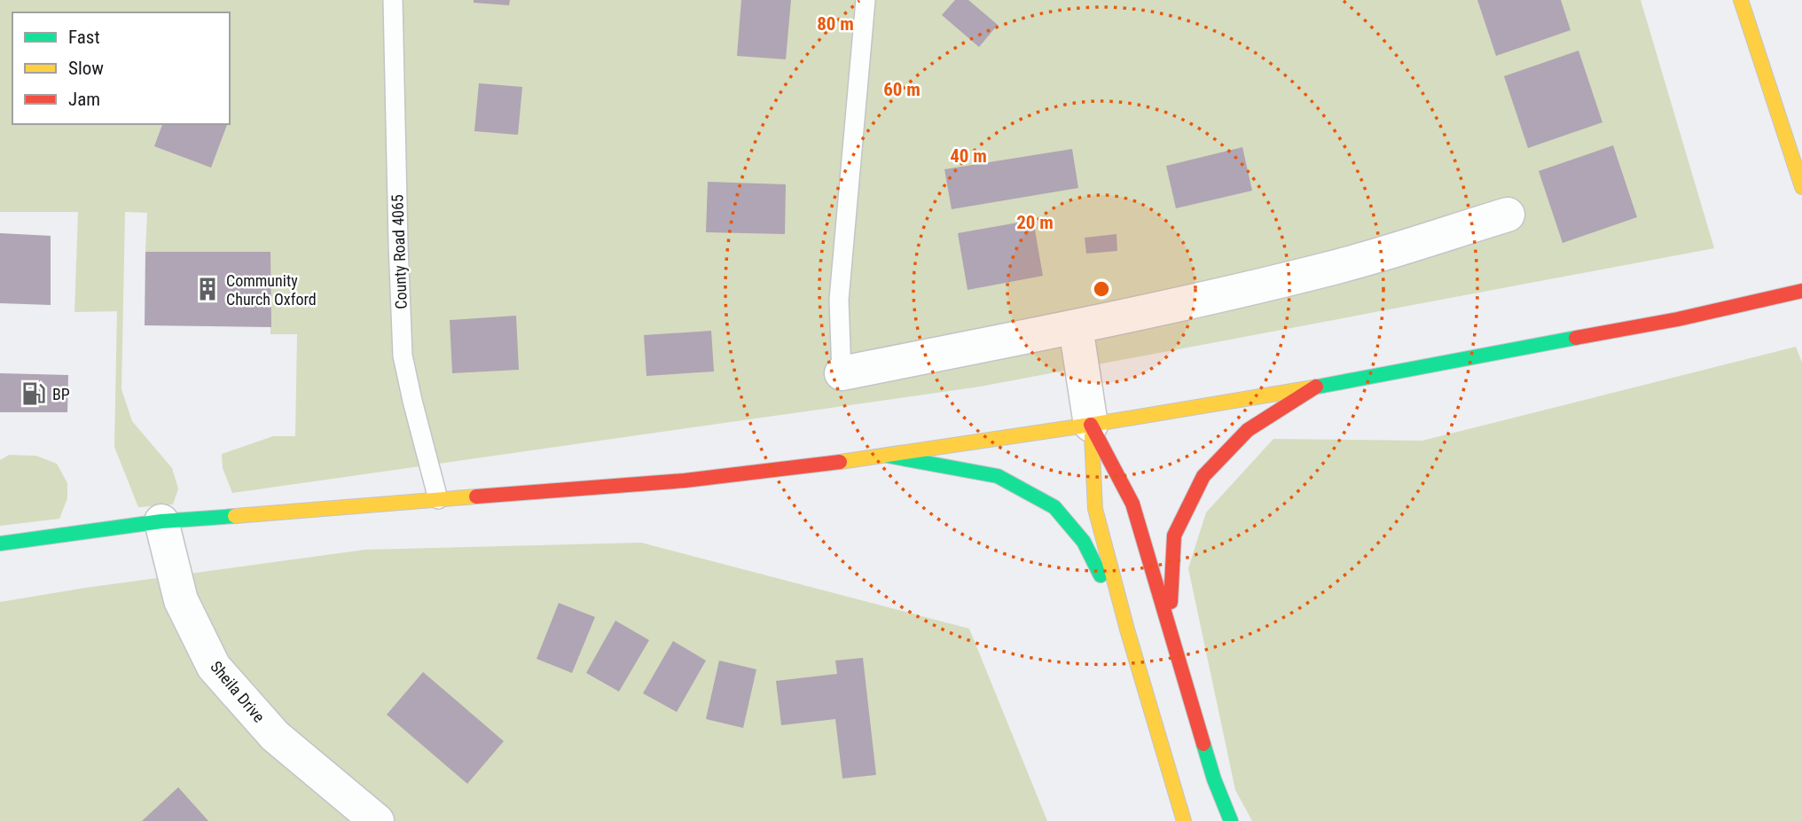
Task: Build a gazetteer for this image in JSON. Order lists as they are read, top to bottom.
{
  "streets": {
    "street": ["Sheila Drive"],
    "lane": ["County Road 4065"]
  },
  "places": {
    "building": ["Community Church Oxford"],
    "fuel station": ["BP"]
  },
  "legend": ["Fast", "Slow", "Jam"],
  "rings": [
    "80 m",
    "60 m",
    "40 m",
    "20 m"
  ]
}
